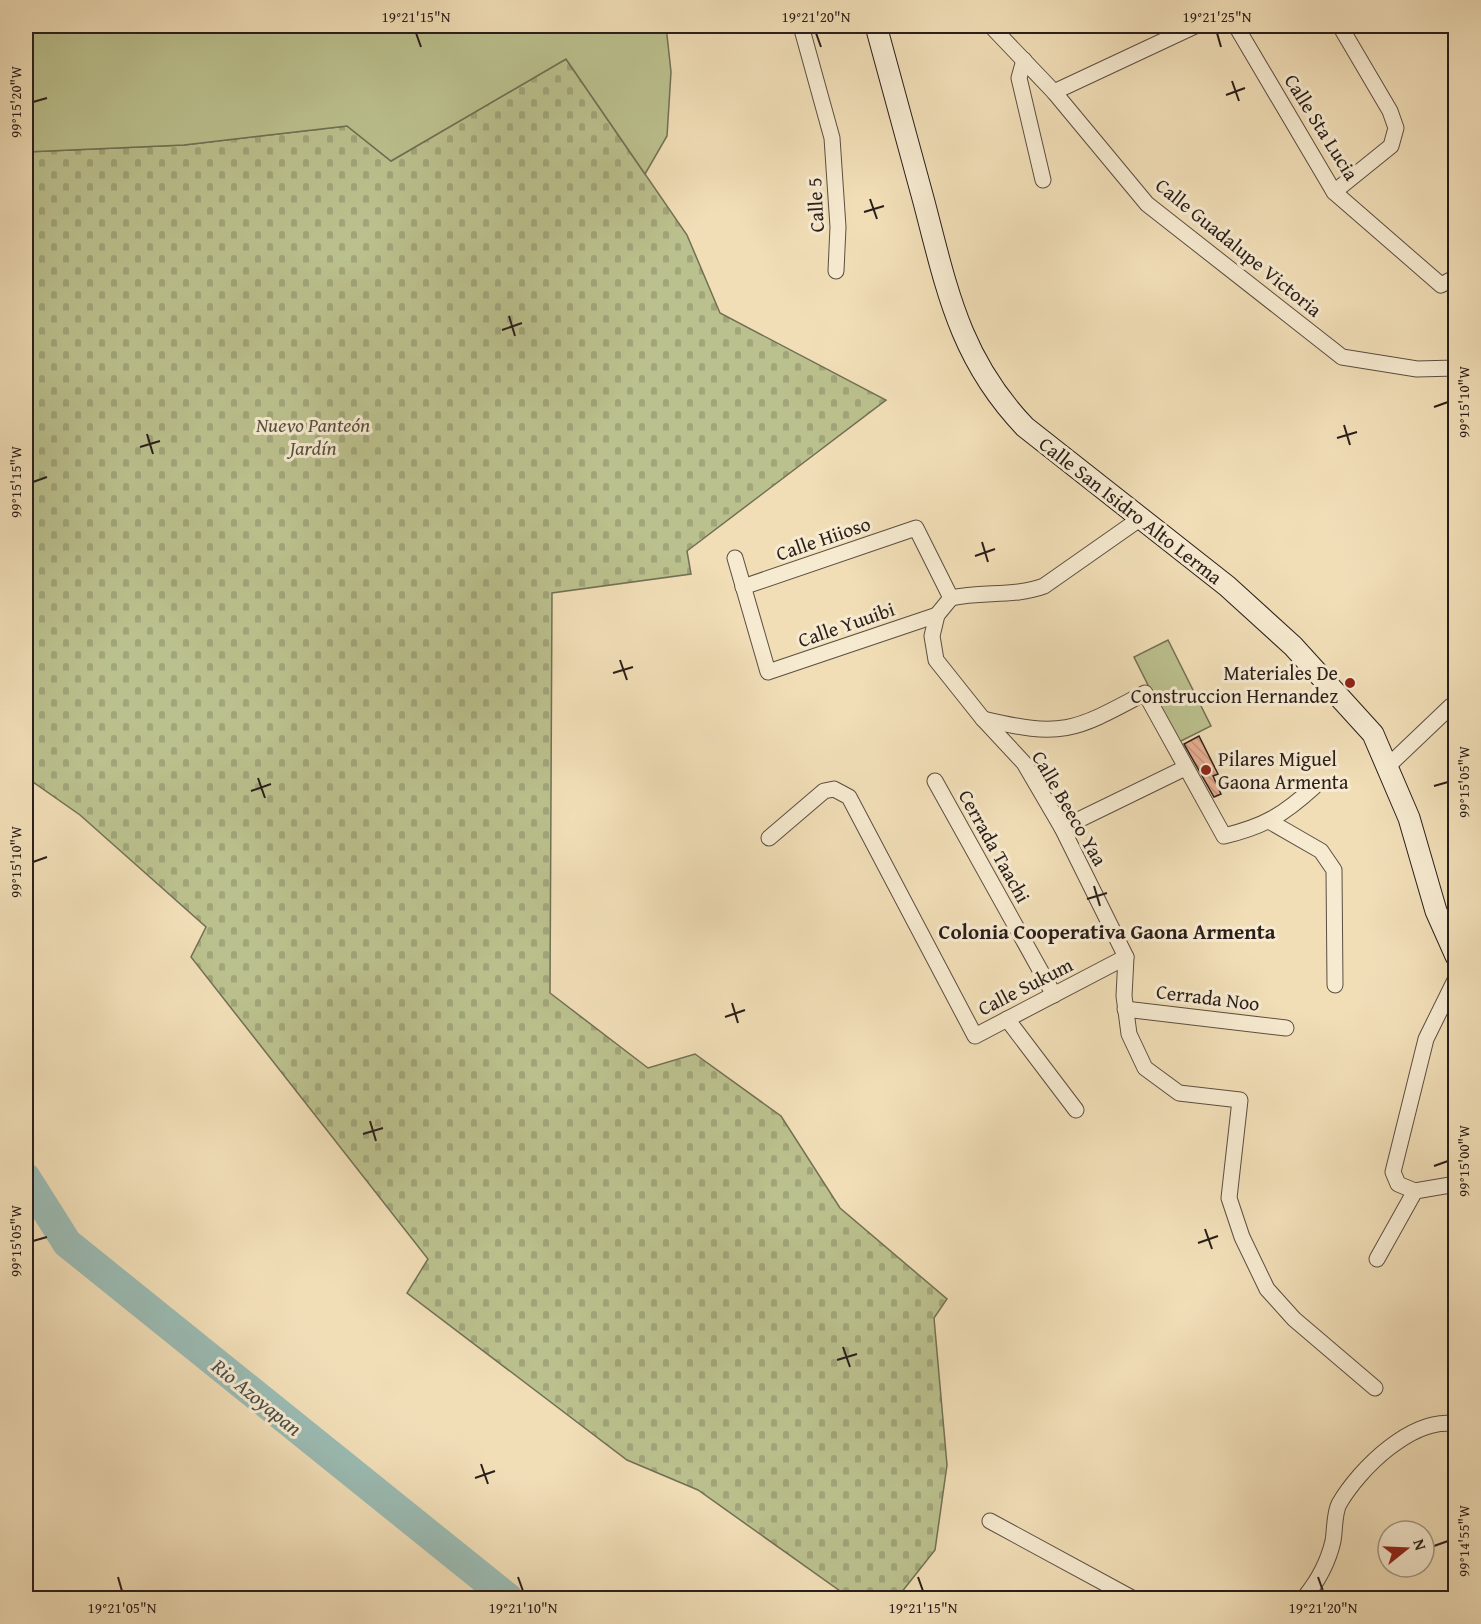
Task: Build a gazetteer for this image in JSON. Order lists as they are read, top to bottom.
{
  "streets": {
    "street": [
      "Calle Sta Lucia",
      "Calle 5",
      "Calle Guadalupe Victoria",
      "Calle San Isidro Alto Lerma",
      "Calle Hiioso",
      "Calle Yuuibi",
      "Calle Beeco Yaa",
      "Cerrada Taachi",
      "Calle Sukum",
      "Cerrada Noo"
    ]
  },
  "crossings": [
    ["Calle Hiioso", "Calle Yuuibi"],
    ["Calle Yuuibi", "Calle Beeco Yaa"],
    ["Calle Beeco Yaa", "Calle Sukum"],
    ["Cerrada Taachi", "Calle Sukum"]
  ],
  "districts": ["Colonia Cooperativa Gaona Armenta"],
  "water": ["Rio Azoyapan"],
  "parks": ["Nuevo Panteón Jardín"],
  "places": ["Materiales De Construccion Hernandez", "Pilares Miguel Gaona Armenta"],
  "north": "right",
  "coordinates": [
    "19°21'15\"N",
    "19°21'20\"N",
    "19°21'25\"N",
    "99°15'20\"W",
    "99°15'10\"W",
    "99°15'15\"W",
    "99°15'05\"W",
    "99°15'00\"W",
    "99°14'55\"W",
    "19°21'05\"N",
    "19°21'10\"N"
  ]
}
